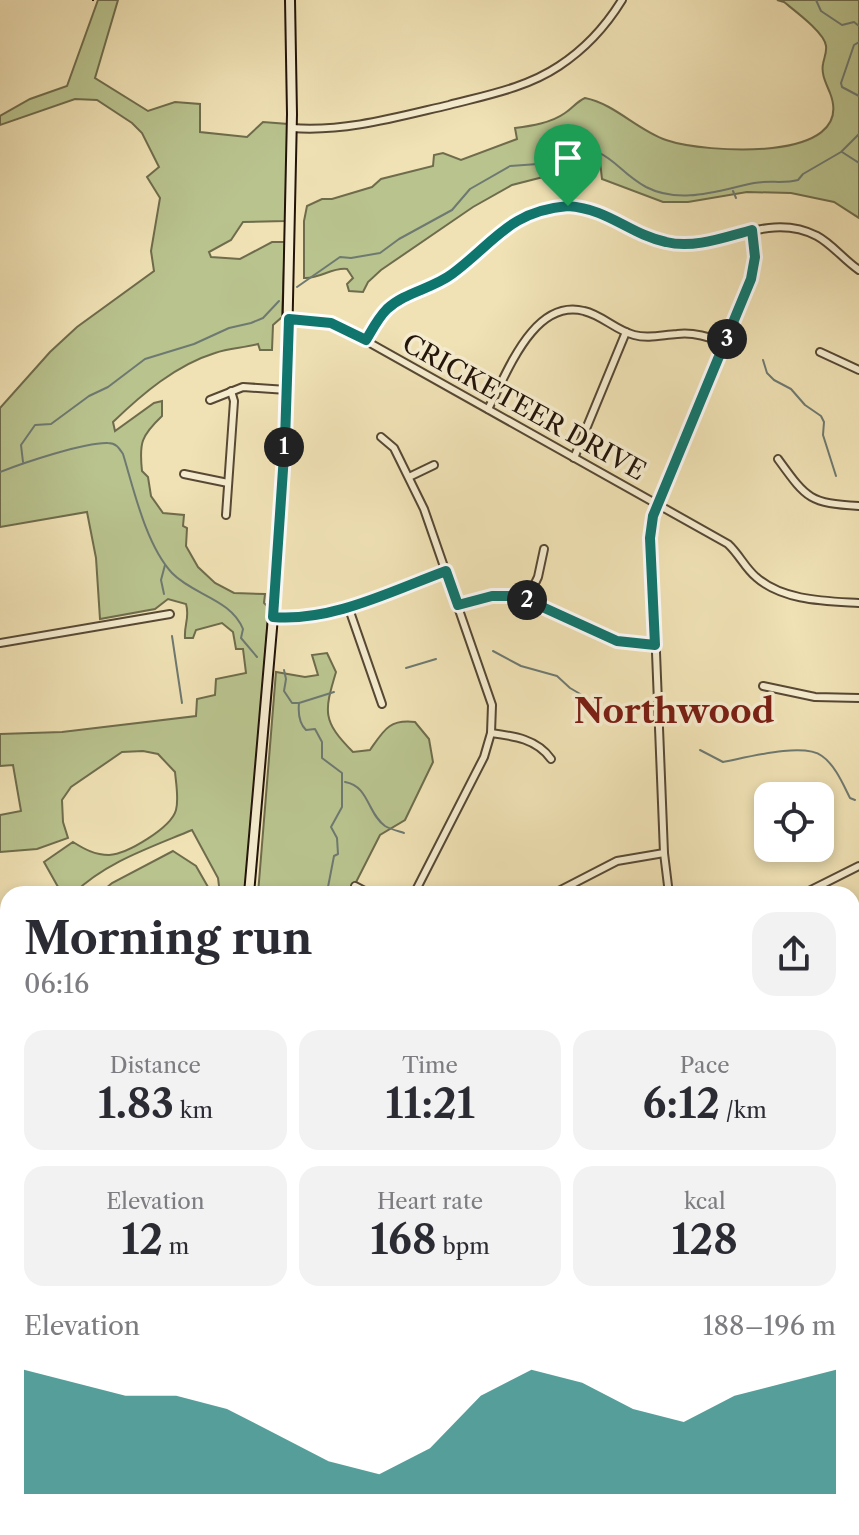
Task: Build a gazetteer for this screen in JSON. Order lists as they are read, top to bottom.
{
  "streets": {
    "street": ["CRICKETEER DRIVE"]
  },
  "districts": ["Northwood"],
  "page": {
    "pins": ["3", "1", "2"],
    "heading": ["Morning run", "06:16"],
    "stats": [
      ["Distance", "1.83 km"],
      ["Time", "11:21"],
      ["Pace", "6:12 /km"],
      ["Elevation", "12 m"],
      ["Heart rate", "168 bpm"],
      ["kcal", "128"]
    ],
    "chart": ["Elevation", "188–196 m"]
  }
}
